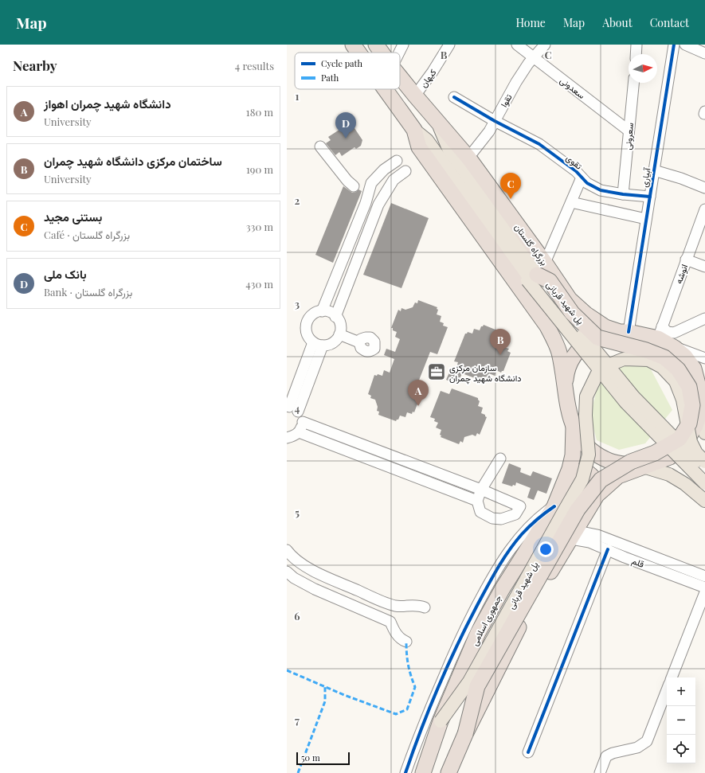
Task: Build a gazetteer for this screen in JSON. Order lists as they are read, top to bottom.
{
  "streets": {
    "highway": ["بزرگراه گلستان", "پل شهید قربانی", "جمهوری اسلامی"],
    "street": [
      "کیهان",
      "سعدونی",
      "تقوا",
      "سعرونی",
      "تقوی",
      "آبیاری",
      "انوشه",
      "قلم"
    ]
  },
  "crossings": [
    ["کیهان", "بزرگراه گلستان"],
    ["سعدونی", "تقوا"],
    ["سعدونی", "سعرونی"],
    ["تقوا", "تقوی"],
    ["تقوا", "بزرگراه گلستان"],
    ["سعرونی", "تقوی"],
    ["تقوی", "آبیاری"],
    ["آبیاری", "بزرگراه گلستان"],
    ["بزرگراه گلستان", "انوشه"],
    ["بزرگراه گلستان", "پل شهید قربانی"],
    ["پل شهید قربانی", "جمهوری اسلامی"]
  ],
  "places": {
    "office": ["سازمان مرکزی دانشگاه شهید چمران"]
  },
  "legend": ["Cycle path", "Path"],
  "scale_bar": "50 m",
  "north": "right",
  "page": {
    "header": "Map",
    "nav": [
      "Home",
      "Map",
      "About",
      "Contact"
    ],
    "heading": ["Nearby", "4 results"],
    "list": [
      {
        "mark": "A",
        "name": "دانشگاه شهید چمران اهواز",
        "note": "University",
        "value": "180 m"
      },
      {
        "mark": "B",
        "name": "ساختمان مرکزی دانشگاه شهید چمران",
        "note": "University",
        "value": "190 m"
      },
      {
        "mark": "C",
        "name": "بستنی مجید",
        "note": "Café · بزرگراه گلستان",
        "value": "330 m"
      },
      {
        "mark": "D",
        "name": "بانک ملی",
        "note": "Bank · بزرگراه گلستان",
        "value": "430 m"
      }
    ],
    "pins": [
      "D",
      "C",
      "B",
      "A"
    ],
    "map_buttons": ["+", "−"],
    "scale": "50 m"
  },
  "grid": {
    "columns": ["B", "C"],
    "rows": [
      "1",
      "2",
      "3",
      "4",
      "5",
      "6",
      "7"
    ]
  }
}
